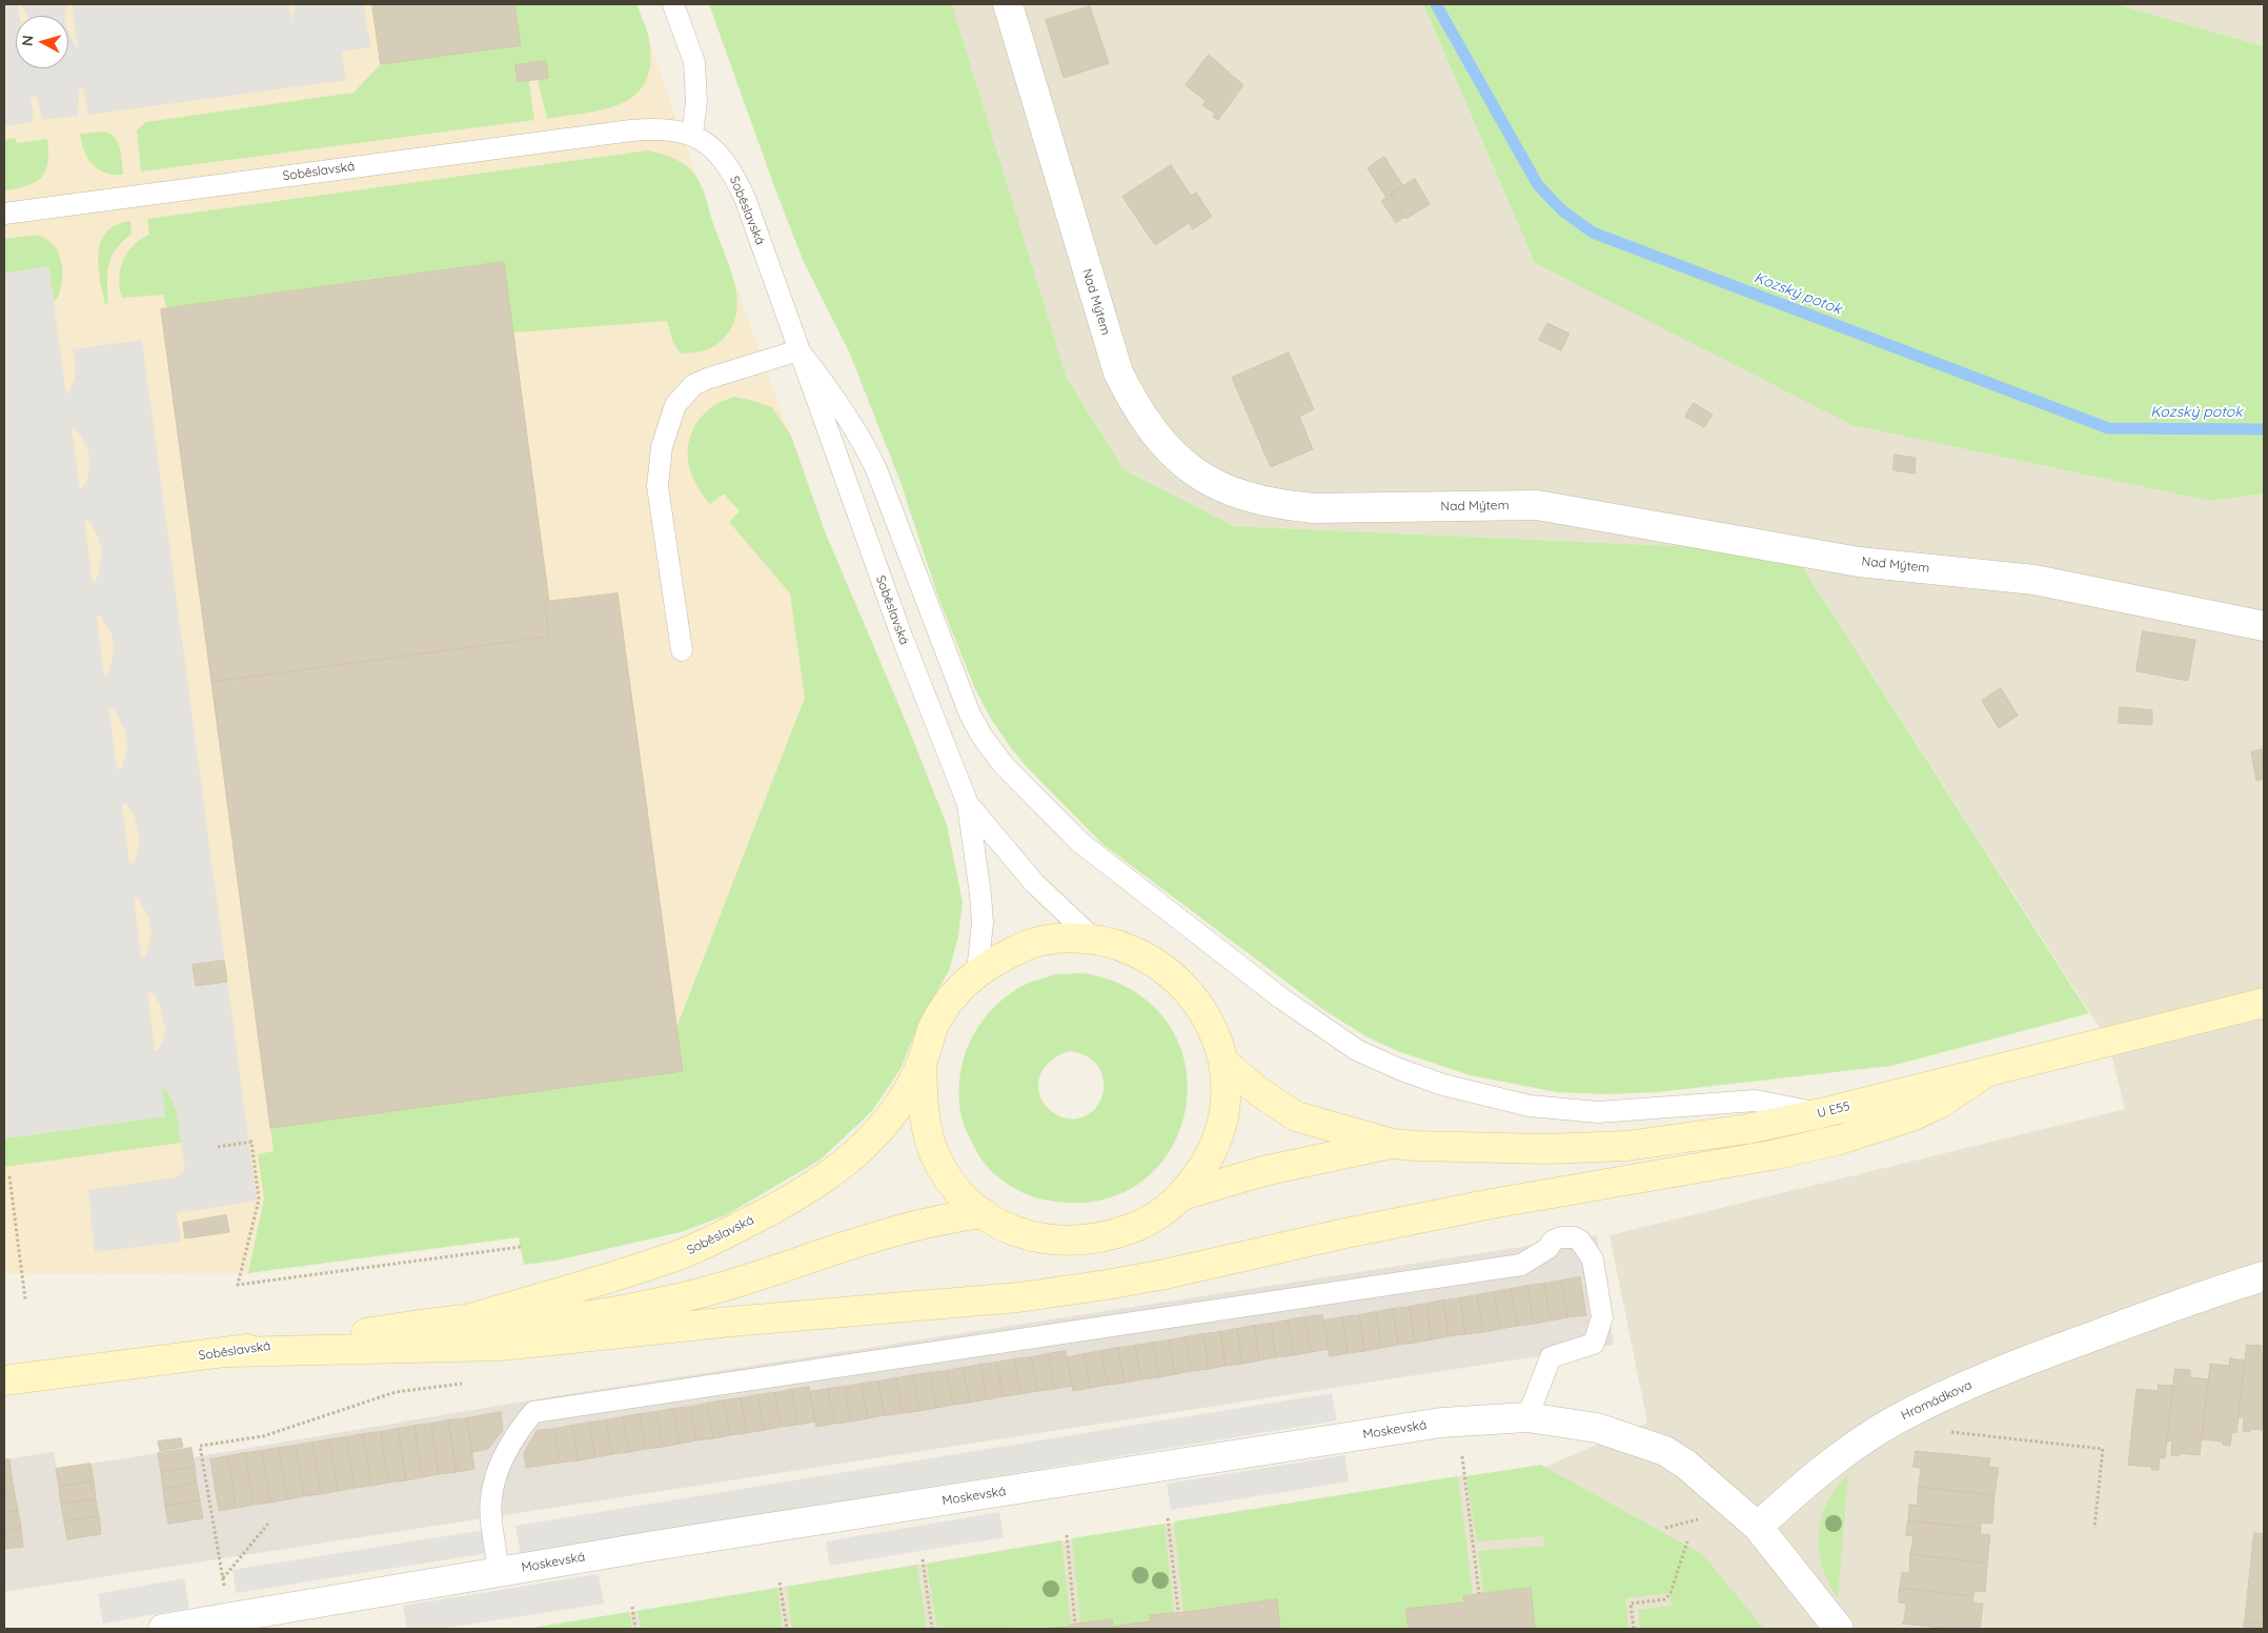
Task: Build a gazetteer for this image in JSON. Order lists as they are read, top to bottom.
{
  "streets": {
    "main road": ["Soběslavská", "U E55"],
    "street": ["Nad Mýtem", "Hromádkova", "Moskevská"]
  },
  "crossings": [
    ["Hromádkova", "Moskevská"]
  ],
  "water": ["Kozský potok"],
  "north": "left"
}
